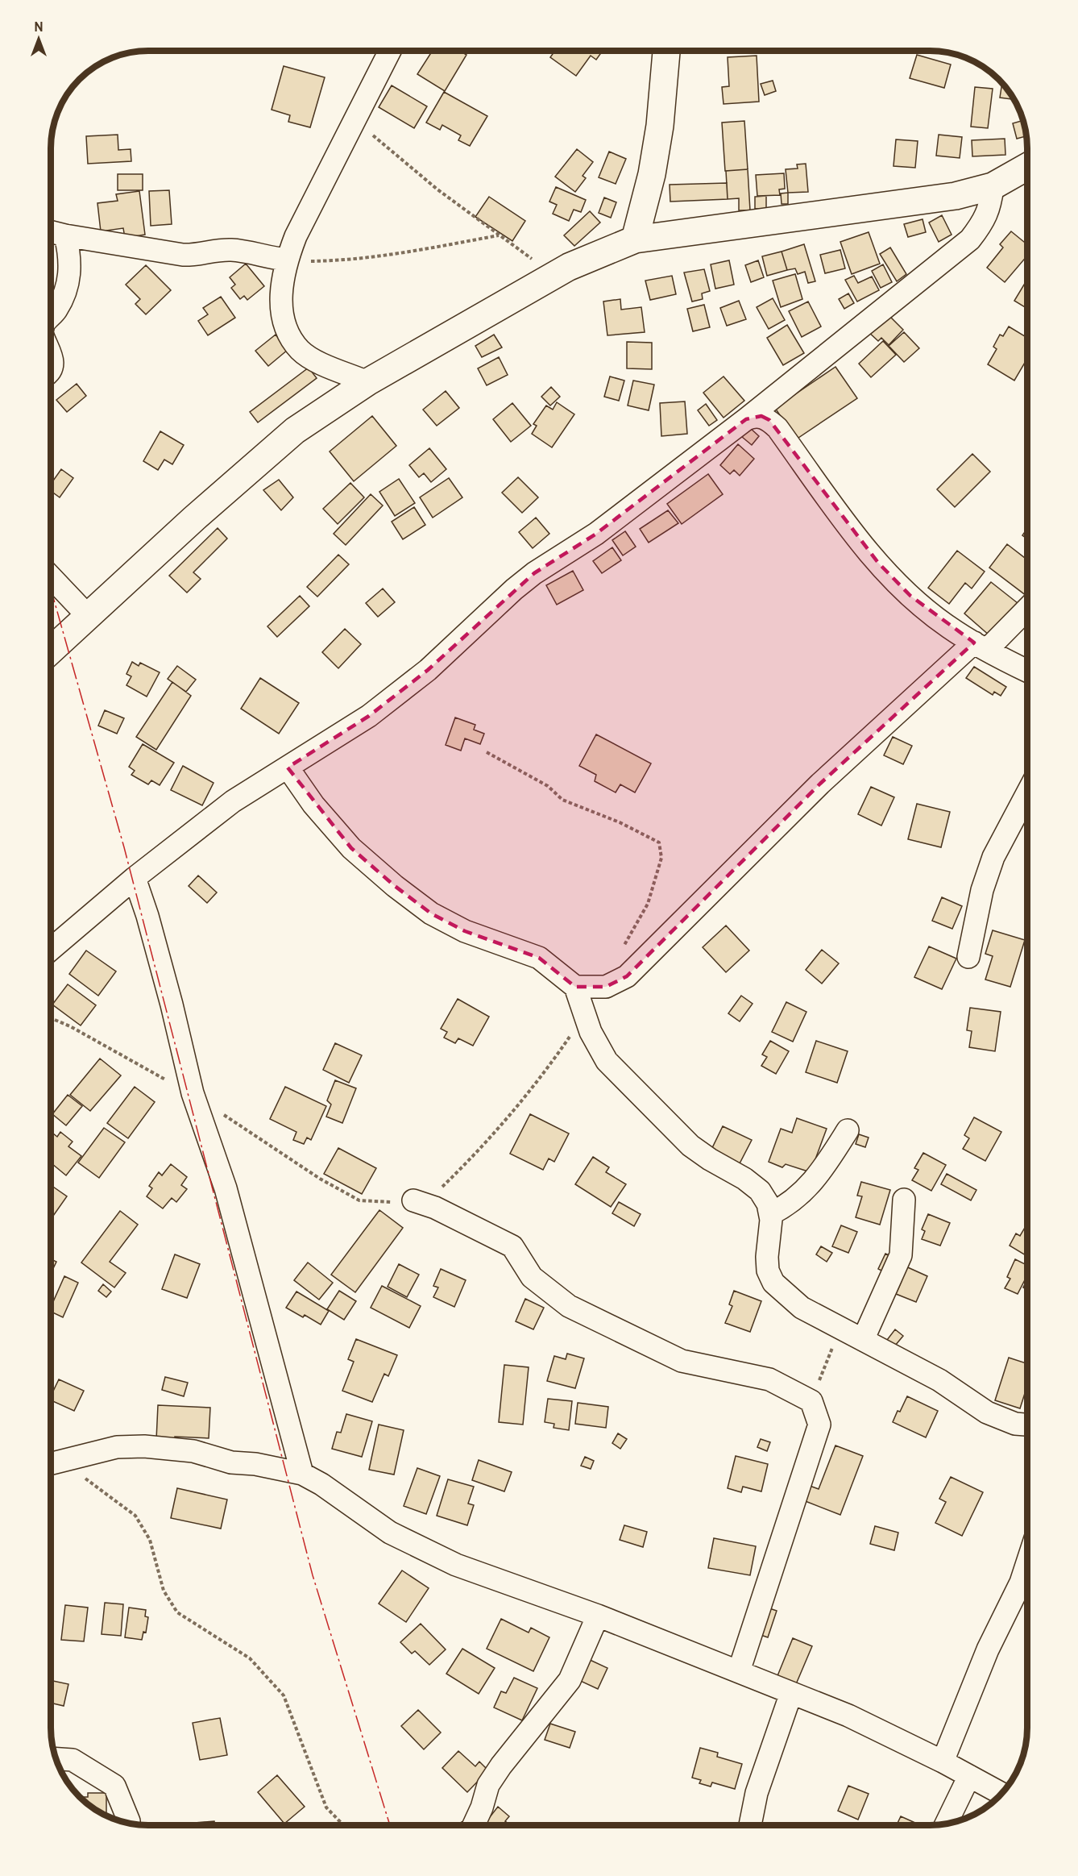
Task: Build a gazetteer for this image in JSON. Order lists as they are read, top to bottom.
{
  "north": "top"
}
